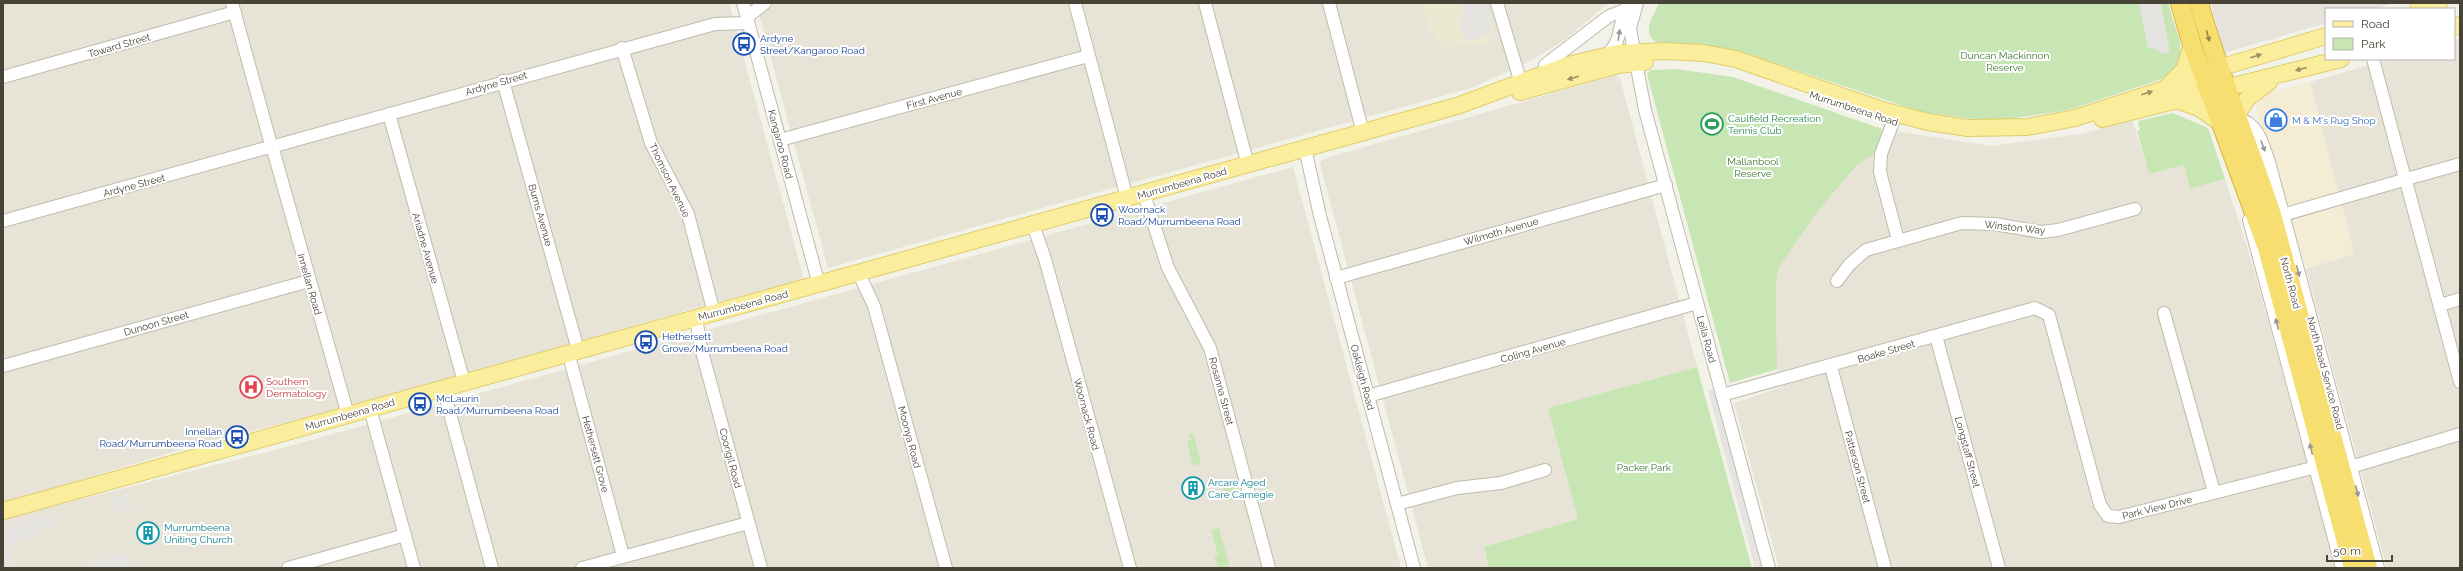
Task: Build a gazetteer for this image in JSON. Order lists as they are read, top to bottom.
{
  "streets": {
    "highway": ["North Road"],
    "main road": ["Murrumbeena Road"],
    "street": [
      "Toward Street",
      "Ardyne Street",
      "First Avenue",
      "Kangaroo Road",
      "Thomson Avenue",
      "Burns Avenue",
      "Winston Way",
      "Wilmoth Avenue",
      "Ariadne Avenue",
      "Innellan Road",
      "Dunoon Street",
      "Leila Road",
      "Coling Avenue",
      "Boake Street",
      "Oakleigh Road",
      "Rosanna Street",
      "Woornack Road",
      "Moonya Road",
      "Longstaff Street",
      "Hethersett Grove",
      "Coorigil Road",
      "Patterson Street",
      "Park View Drive"
    ]
  },
  "crossings": [
    ["Toward Street", "Innellan Road"],
    ["Ardyne Street", "Kangaroo Road"],
    ["Ardyne Street", "Thomson Avenue"],
    ["Ardyne Street", "Burns Avenue"],
    ["Ardyne Street", "Ariadne Avenue"],
    ["Ardyne Street", "Innellan Road"],
    ["First Avenue", "Kangaroo Road"],
    ["Murrumbeena Road", "Kangaroo Road"],
    ["Murrumbeena Road", "Thomson Avenue"],
    ["Murrumbeena Road", "Burns Avenue"],
    ["Murrumbeena Road", "Ariadne Avenue"],
    ["Murrumbeena Road", "North Road"],
    ["Murrumbeena Road", "Innellan Road"],
    ["Murrumbeena Road", "Leila Road"],
    ["Murrumbeena Road", "Oakleigh Road"],
    ["Murrumbeena Road", "Rosanna Street"],
    ["Murrumbeena Road", "Woornack Road"],
    ["Murrumbeena Road", "Moonya Road"],
    ["Murrumbeena Road", "Hethersett Grove"],
    ["Murrumbeena Road", "Coorigil Road"],
    ["Burns Avenue", "Hethersett Grove"],
    ["Wilmoth Avenue", "Leila Road"],
    ["Wilmoth Avenue", "Oakleigh Road"],
    ["North Road", "Park View Drive"],
    ["Innellan Road", "Dunoon Street"],
    ["Leila Road", "Coling Avenue"],
    ["Leila Road", "Boake Street"],
    ["Coling Avenue", "Oakleigh Road"],
    ["Boake Street", "Longstaff Street"],
    ["Boake Street", "Patterson Street"],
    ["Boake Street", "Park View Drive"]
  ],
  "parks": ["Duncan Mackinnon Reserve", "Mallanbool Reserve", "Packer Park"],
  "places": {
    "bus stop": [
      "Ardyne Street/Kangaroo Road",
      "Woornack Road/Murrumbeena Road",
      "Hethersett Grove/Murrumbeena Road",
      "McLaurin Road/Murrumbeena Road",
      "Innellan Road/Murrumbeena Road"
    ],
    "shop": ["M & M's Rug Shop"],
    "sports": ["Caulfield Recreation Tennis Club"],
    "hospital": ["Southern Dermatology"],
    "building": ["Arcare Aged Care Carnegie", "Murrumbeena Uniting Church"]
  },
  "legend": ["Road", "Park"],
  "scale_bar": "50 m"
}
